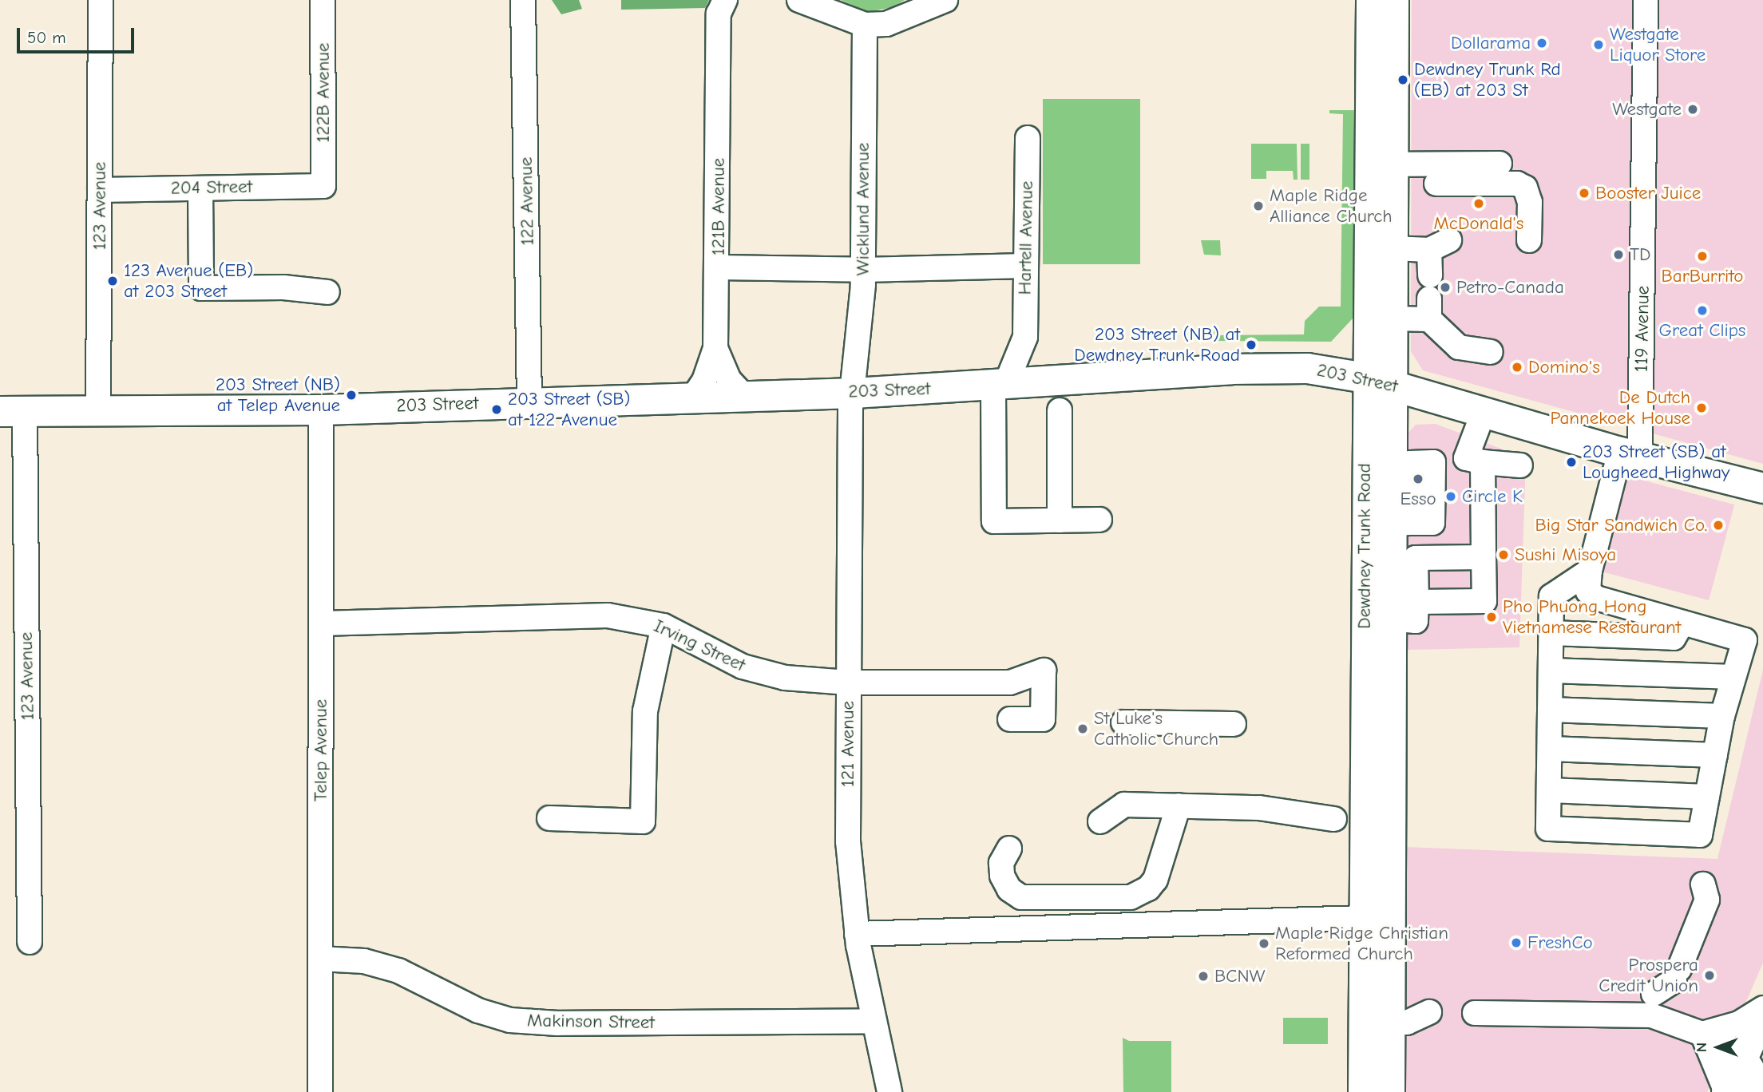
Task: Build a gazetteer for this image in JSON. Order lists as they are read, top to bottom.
{
  "streets": {
    "main road": ["203 Street", "Dewdney Trunk Road"],
    "street": [
      "122B Avenue",
      "204 Street",
      "122 Avenue",
      "123 Avenue",
      "121B Avenue",
      "Wicklund Avenue",
      "Hartell Avenue",
      "119 Avenue",
      "Irving Street",
      "121 Avenue",
      "Telep Avenue",
      "Makinson Street"
    ]
  },
  "crossings": [
    ["122B Avenue", "204 Street"],
    ["204 Street", "123 Avenue"],
    ["122 Avenue", "203 Street"],
    ["123 Avenue", "203 Street"],
    ["121B Avenue", "203 Street"],
    ["Wicklund Avenue", "203 Street"],
    ["Wicklund Avenue", "121 Avenue"],
    ["Hartell Avenue", "203 Street"],
    ["119 Avenue", "203 Street"],
    ["203 Street", "Dewdney Trunk Road"],
    ["203 Street", "121 Avenue"],
    ["203 Street", "Telep Avenue"],
    ["Irving Street", "121 Avenue"],
    ["Irving Street", "Telep Avenue"],
    ["121 Avenue", "Makinson Street"],
    ["Telep Avenue", "Makinson Street"]
  ],
  "places": [
    "Dollarama",
    "Westgate Liquor Store",
    "Dewdney Trunk Rd (EB) at 203 St",
    "Westgate",
    "Booster Juice",
    "McDonald's",
    "Maple Ridge Alliance Church",
    "TD",
    "BarBurrito",
    "123 Avenue (EB) at 203 Street",
    "Petro-Canada",
    "Great Clips",
    "203 Street (NB) at Dewdney Trunk Road",
    "Domino's",
    "203 Street (NB) at Telep Avenue",
    "De Dutch Pannekoek House",
    "203 Street (SB) at 122 Avenue",
    "203 Street (SB) at Lougheed Highway",
    "Esso",
    "Circle K",
    "Big Star Sandwich Co.",
    "Sushi Misoya",
    "Pho Phuong Hong Vietnamese Restaurant",
    "St Luke's Catholic Church",
    "FreshCo",
    "Maple Ridge Christian Reformed Church",
    "Prospera Credit Union",
    "BCNW"
  ],
  "scale_bar": "50 m",
  "north": "left"
}
